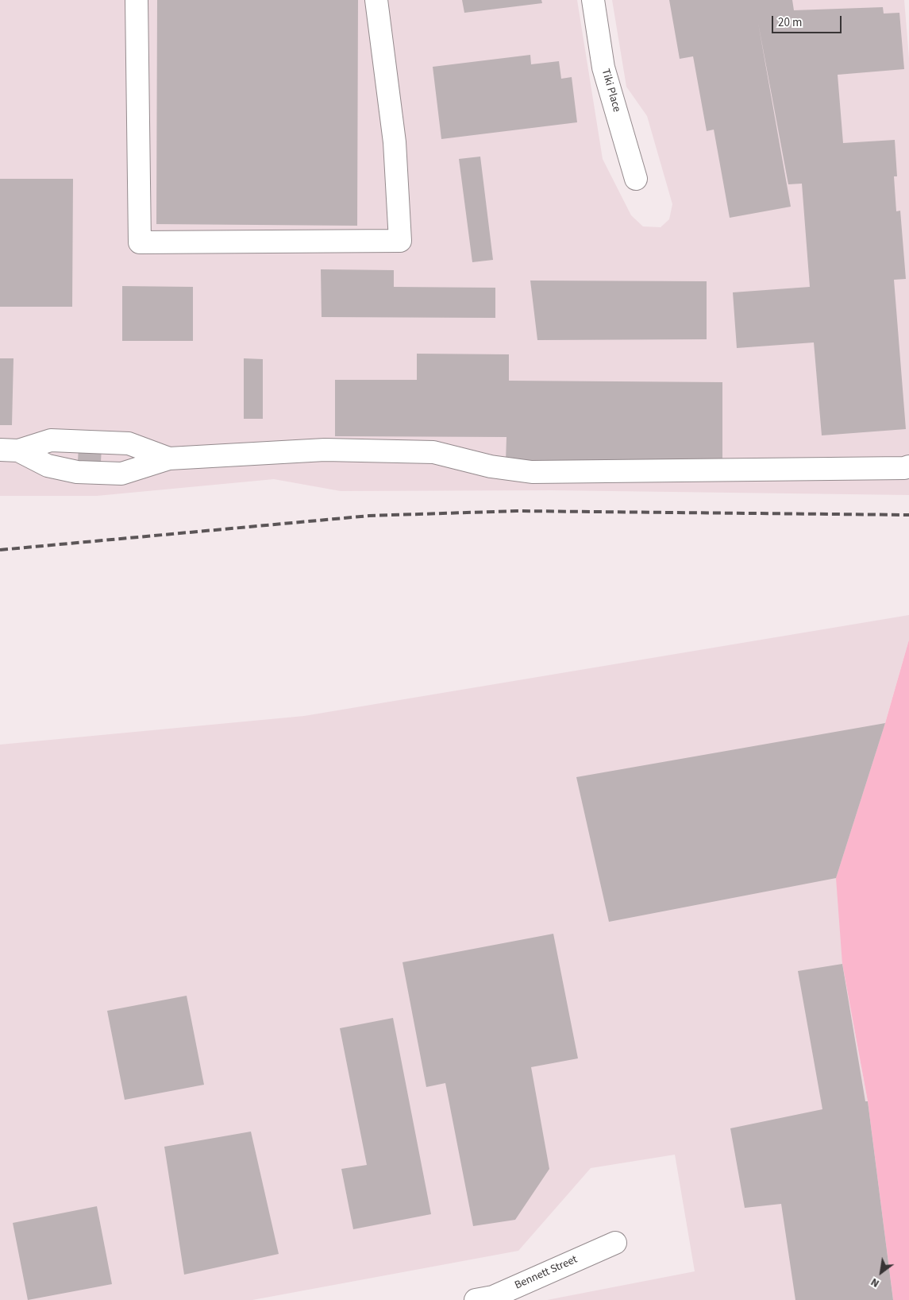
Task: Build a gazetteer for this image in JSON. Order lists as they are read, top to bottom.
{
  "streets": {
    "street": ["Tiki Place", "Bennett Street"]
  },
  "scale_bar": "20 m",
  "north": "bottom left"
}
